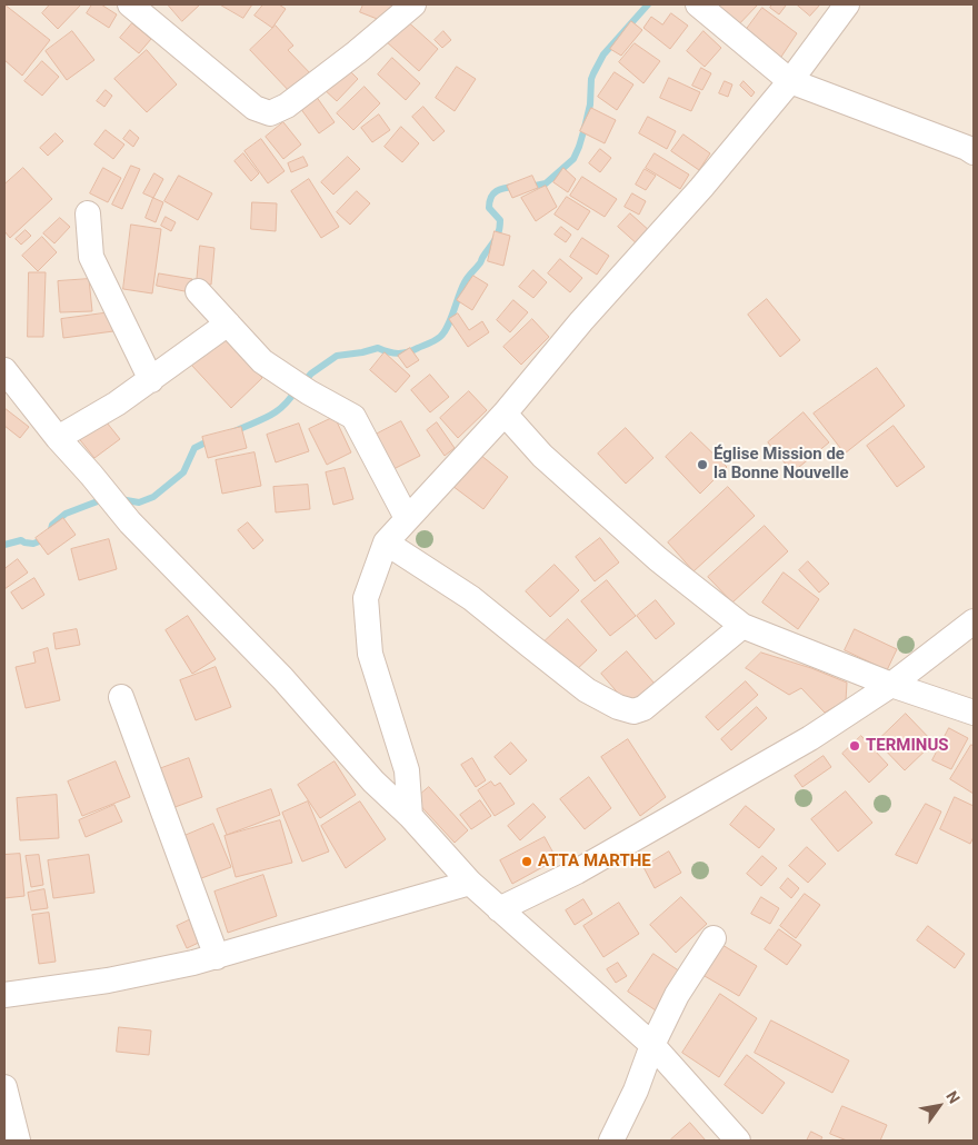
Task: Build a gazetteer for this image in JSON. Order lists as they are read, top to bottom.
{
  "places": ["Église Mission de la Bonne Nouvelle", "TERMINUS", "ATTA MARTHE"],
  "north": "top right"
}
